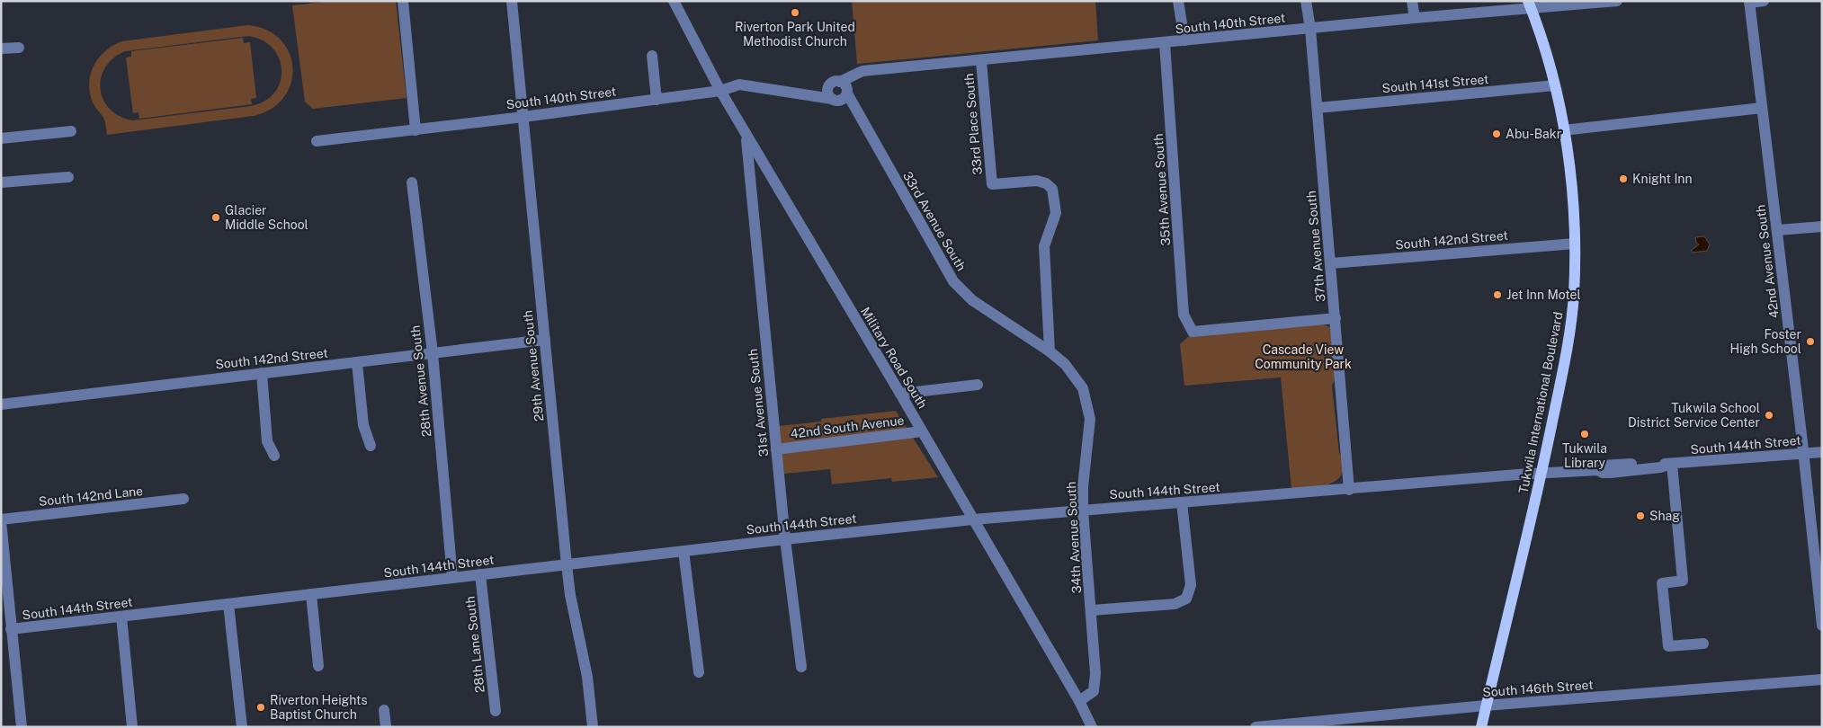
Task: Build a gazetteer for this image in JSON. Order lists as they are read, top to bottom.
{
  "streets": {
    "main road": ["Tukwila International Boulevard"],
    "street": [
      "South 140th Street",
      "South 141st Street",
      "33rd Place South",
      "35th Avenue South",
      "33rd Avenue South",
      "South 142nd Street",
      "37th Avenue South",
      "42nd Avenue South",
      "Military Road South",
      "29th Avenue South",
      "28th Avenue South",
      "31st Avenue South",
      "42nd South Avenue",
      "South 144th Street",
      "South 142nd Lane",
      "34th Avenue South",
      "28th Lane South",
      "South 146th Street"
    ]
  },
  "crossings": [
    ["South 140th Street", "33rd Place South"],
    ["South 140th Street", "35th Avenue South"],
    ["South 140th Street", "33rd Avenue South"],
    ["South 140th Street", "37th Avenue South"],
    ["South 140th Street", "Military Road South"],
    ["South 140th Street", "29th Avenue South"],
    ["South 140th Street", "Tukwila International Boulevard"],
    ["South 141st Street", "37th Avenue South"],
    ["South 141st Street", "Tukwila International Boulevard"],
    ["33rd Place South", "33rd Avenue South"],
    ["33rd Place South", "34th Avenue South"],
    ["35th Avenue South", "37th Avenue South"],
    ["33rd Avenue South", "34th Avenue South"],
    ["South 142nd Street", "37th Avenue South"],
    ["South 142nd Street", "29th Avenue South"],
    ["South 142nd Street", "28th Avenue South"],
    ["South 142nd Street", "Tukwila International Boulevard"],
    ["37th Avenue South", "South 144th Street"],
    ["42nd Avenue South", "South 144th Street"],
    ["Military Road South", "31st Avenue South"],
    ["Military Road South", "42nd South Avenue"],
    ["Military Road South", "South 144th Street"],
    ["Military Road South", "34th Avenue South"],
    ["29th Avenue South", "South 144th Street"],
    ["28th Avenue South", "South 144th Street"],
    ["31st Avenue South", "42nd South Avenue"],
    ["31st Avenue South", "South 144th Street"],
    ["Tukwila International Boulevard", "South 144th Street"],
    ["Tukwila International Boulevard", "South 146th Street"],
    ["South 144th Street", "34th Avenue South"],
    ["South 144th Street", "28th Lane South"]
  ],
  "parks": ["Cascade View Community Park"],
  "places": [
    "Riverton Park United Methodist Church",
    "Abu-Bakr",
    "Knight Inn",
    "Glacier Middle School",
    "Jet Inn Motel",
    "Foster High School",
    "Tukwila School District Service Center",
    "Tukwila Library",
    "Shag",
    "Riverton Heights Baptist Church"
  ]
}
